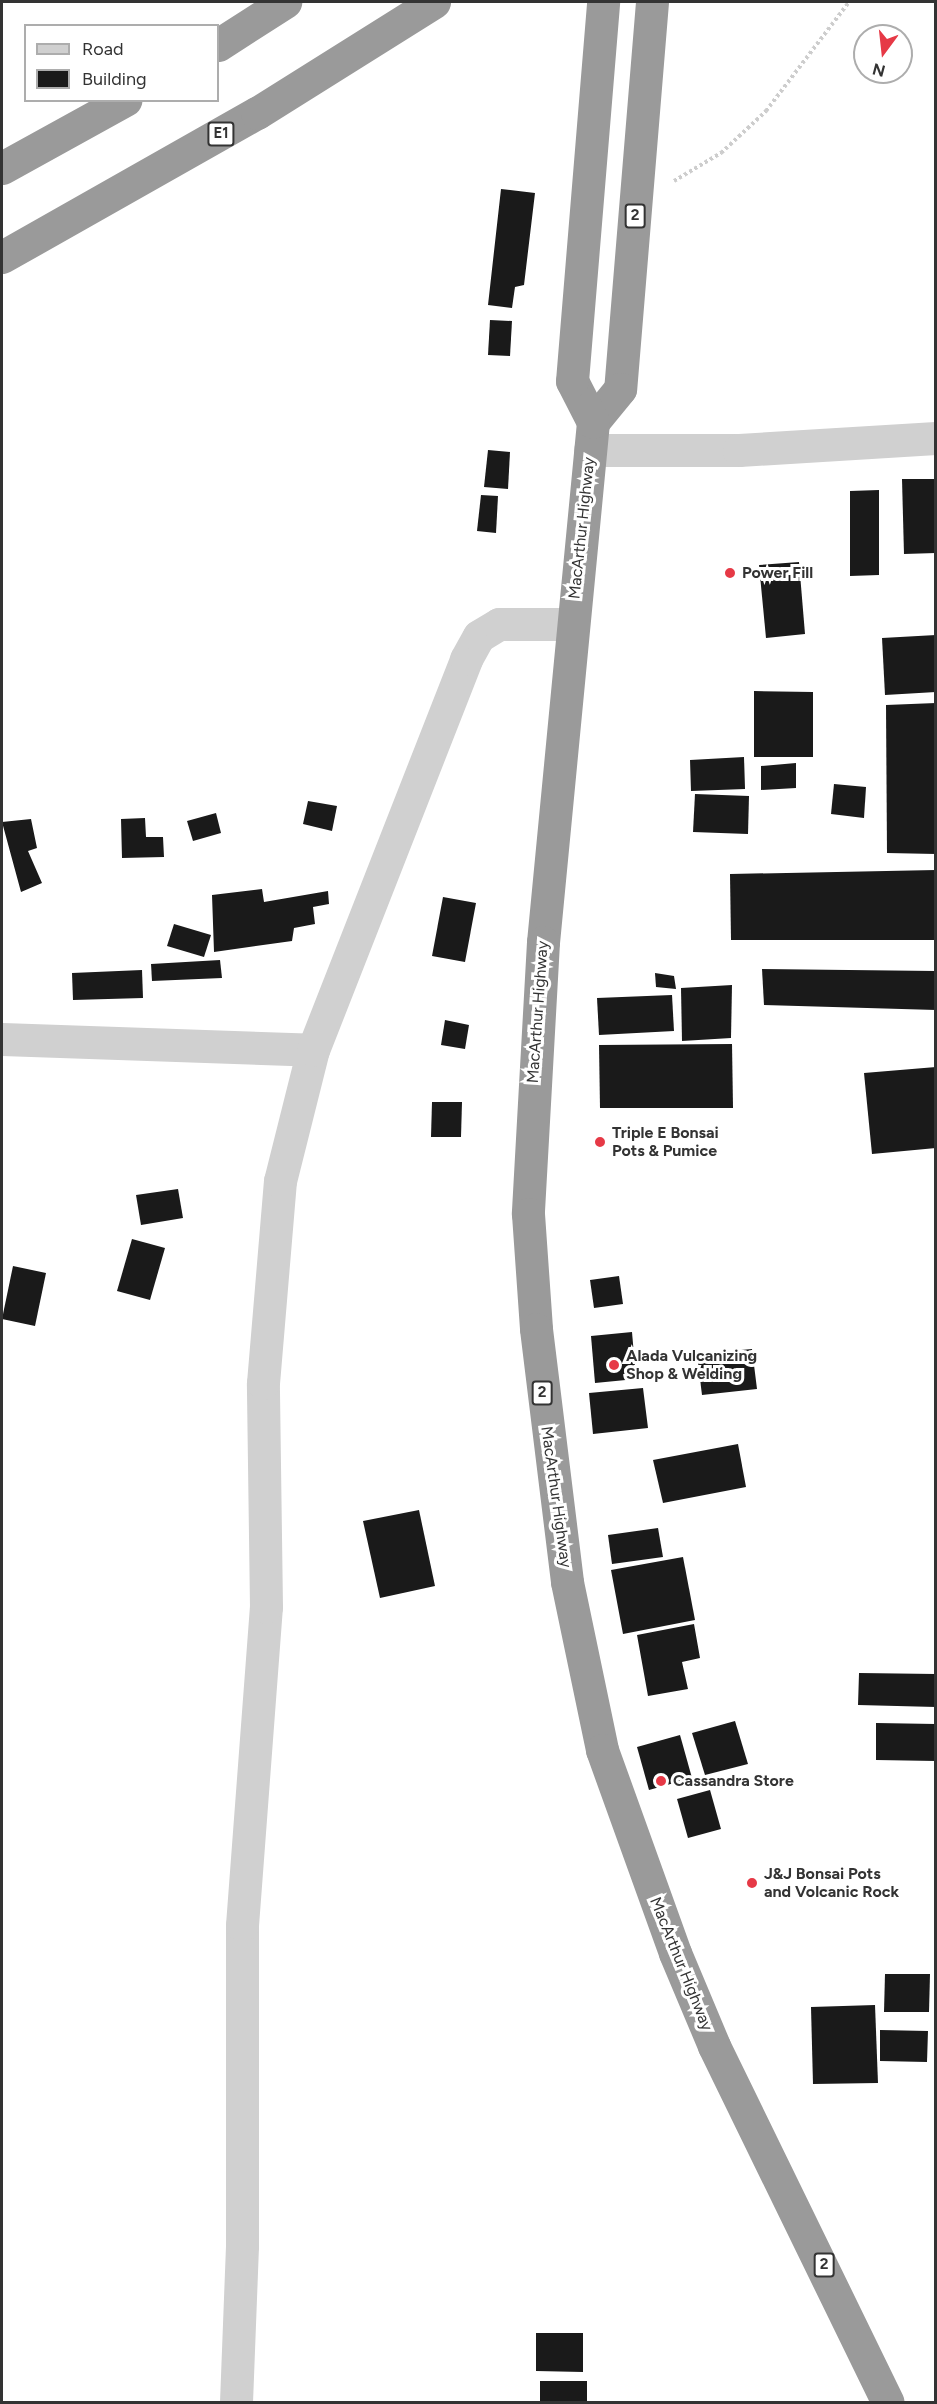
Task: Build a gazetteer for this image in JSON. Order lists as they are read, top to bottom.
{
  "streets": {
    "highway": ["E1", "2", "MacArthur Highway"]
  },
  "crossings": [
    ["2", "MacArthur Highway"]
  ],
  "places": [
    "Power Fill",
    "Triple E Bonsai Pots & Pumice",
    "Alada Vulcanizing Shop & Welding",
    "Cassandra Store",
    "J&J Bonsai Pots and Volcanic Rock"
  ],
  "legend": ["Road", "Building"],
  "north": "bottom"
}
